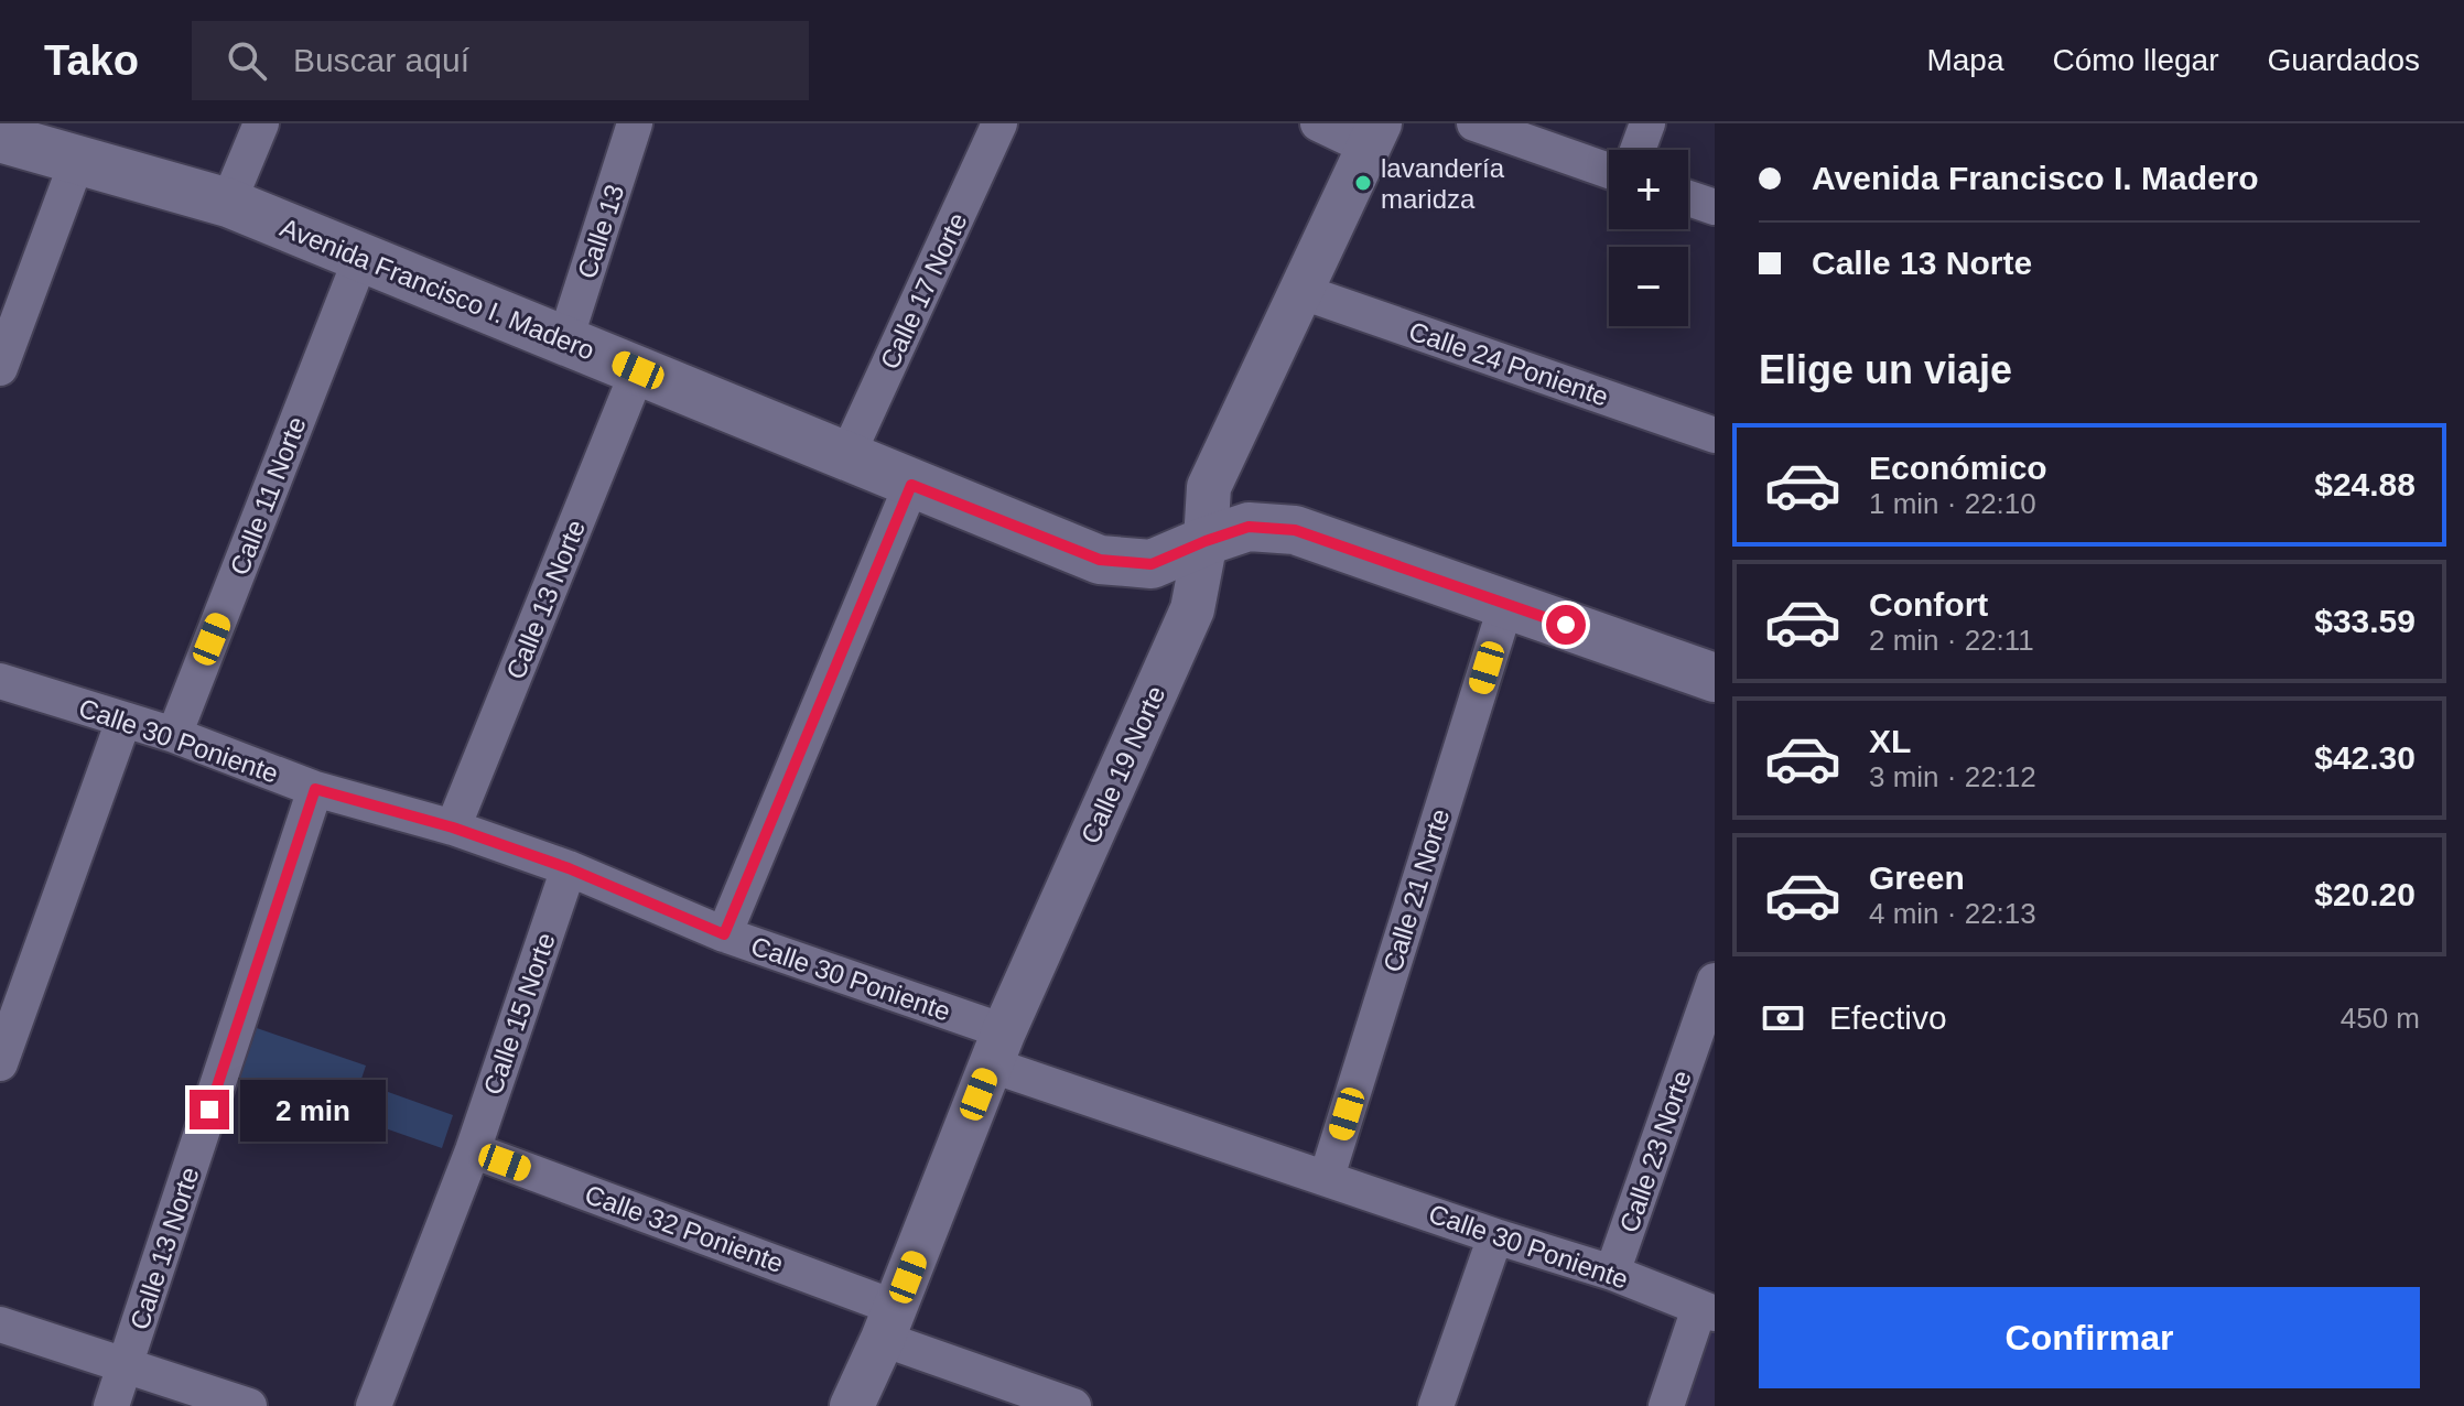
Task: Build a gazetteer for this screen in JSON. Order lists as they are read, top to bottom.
{
  "streets": {
    "main road": ["Avenida Francisco I. Madero"],
    "street": [
      "Calle 13",
      "Calle 17 Norte",
      "Calle 24 Poniente",
      "Calle 11 Norte",
      "Calle 13 Norte",
      "Calle 30 Poniente",
      "Calle 19 Norte",
      "Calle 21 Norte",
      "Calle 15 Norte",
      "Calle 23 Norte",
      "Calle 32 Poniente"
    ]
  },
  "crossings": [
    ["Calle 13", "Avenida Francisco I. Madero"],
    ["Avenida Francisco I. Madero", "Calle 17 Norte"],
    ["Avenida Francisco I. Madero", "Calle 11 Norte"],
    ["Avenida Francisco I. Madero", "Calle 13 Norte"],
    ["Avenida Francisco I. Madero", "Calle 19 Norte"],
    ["Avenida Francisco I. Madero", "Calle 21 Norte"],
    ["Calle 24 Poniente", "Calle 19 Norte"],
    ["Calle 11 Norte", "Calle 30 Poniente"],
    ["Calle 13 Norte", "Calle 30 Poniente"],
    ["Calle 30 Poniente", "Calle 19 Norte"],
    ["Calle 30 Poniente", "Calle 21 Norte"],
    ["Calle 30 Poniente", "Calle 15 Norte"],
    ["Calle 30 Poniente", "Calle 23 Norte"],
    ["Calle 19 Norte", "Calle 32 Poniente"],
    ["Calle 15 Norte", "Calle 32 Poniente"]
  ],
  "places": ["lavandería maridza"],
  "page": {
    "header": "Tako",
    "search": "Buscar aquí",
    "nav": ["Mapa", "Cómo llegar", "Guardados"],
    "banner": ["Avenida Francisco I. Madero", "Calle 13 Norte"],
    "map_buttons": ["+", "−"],
    "heading": "Elige un viaje",
    "list": [
      {
        "name": "Económico",
        "note": "1 min · 22:10",
        "value": "$24.88"
      },
      {
        "name": "Confort",
        "note": "2 min · 22:11",
        "value": "$33.59"
      },
      {
        "name": "XL",
        "note": "3 min · 22:12",
        "value": "$42.30"
      },
      {
        "name": "Green",
        "note": "4 min · 22:13",
        "value": "$20.20"
      }
    ],
    "pay": ["Efectivo", "450 m"],
    "bubble": "2 min",
    "buttons": "Confirmar"
  }
}
